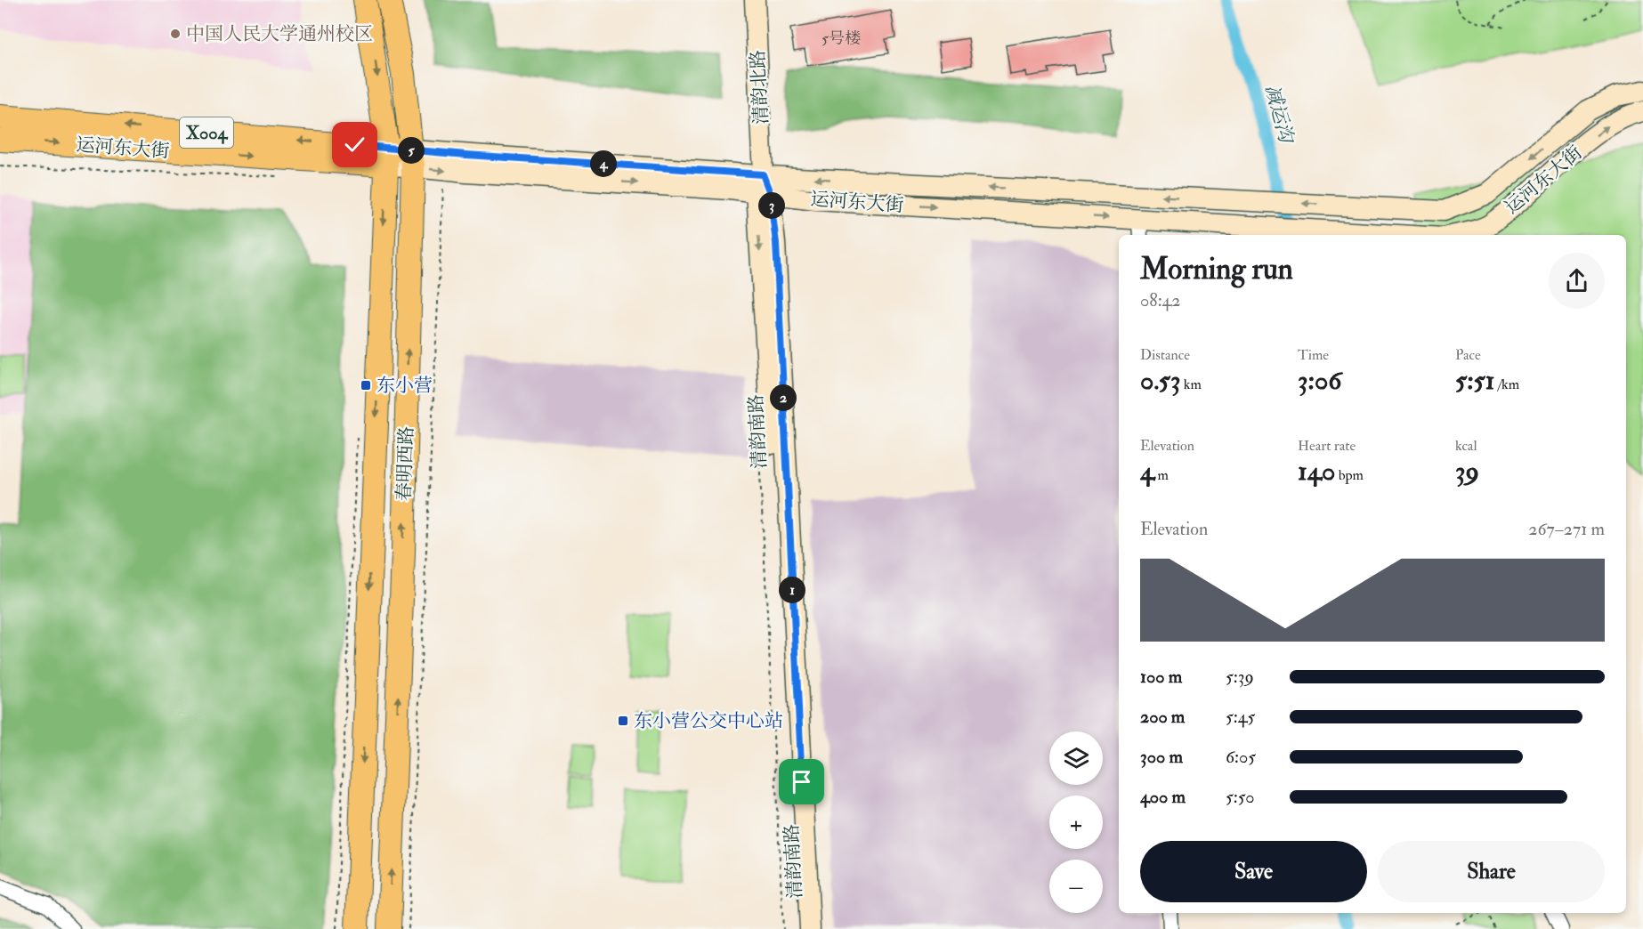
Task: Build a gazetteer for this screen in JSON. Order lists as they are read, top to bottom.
{
  "streets": {
    "main road": [
      "清韵北路",
      "X004",
      "运河东大街",
      "清韵南路",
      "春明西路"
    ]
  },
  "crossings": [
    ["清韵北路", "运河东大街"],
    ["清韵北路", "清韵南路"],
    ["运河东大街", "清韵南路"],
    ["运河东大街", "春明西路"]
  ],
  "water": ["减运沟"],
  "places": {
    "other": ["中国人民大学通州校区"],
    "transit": ["东小营", "东小营公交中心站"]
  },
  "house_numbers": ["5号楼"],
  "page": {
    "pins": [
      "5",
      "4",
      "3",
      "2",
      "1"
    ],
    "heading": ["Morning run", "08:42"],
    "stats": [
      ["Distance", "0.53 km"],
      ["Time", "3:06"],
      ["Pace", "5:51 /km"],
      ["Elevation", "4 m"],
      ["Heart rate", "140 bpm"],
      ["kcal", "39"]
    ],
    "chart": ["Elevation", "267–271 m"],
    "list": [
      {
        "name": "100 m",
        "note": "5:39"
      },
      {
        "name": "200 m",
        "note": "5:45"
      },
      {
        "name": "300 m",
        "note": "6:05"
      },
      {
        "name": "400 m",
        "note": "5:50"
      }
    ],
    "map_buttons": ["+", "−"],
    "buttons": ["Save", "Share"]
  }
}
